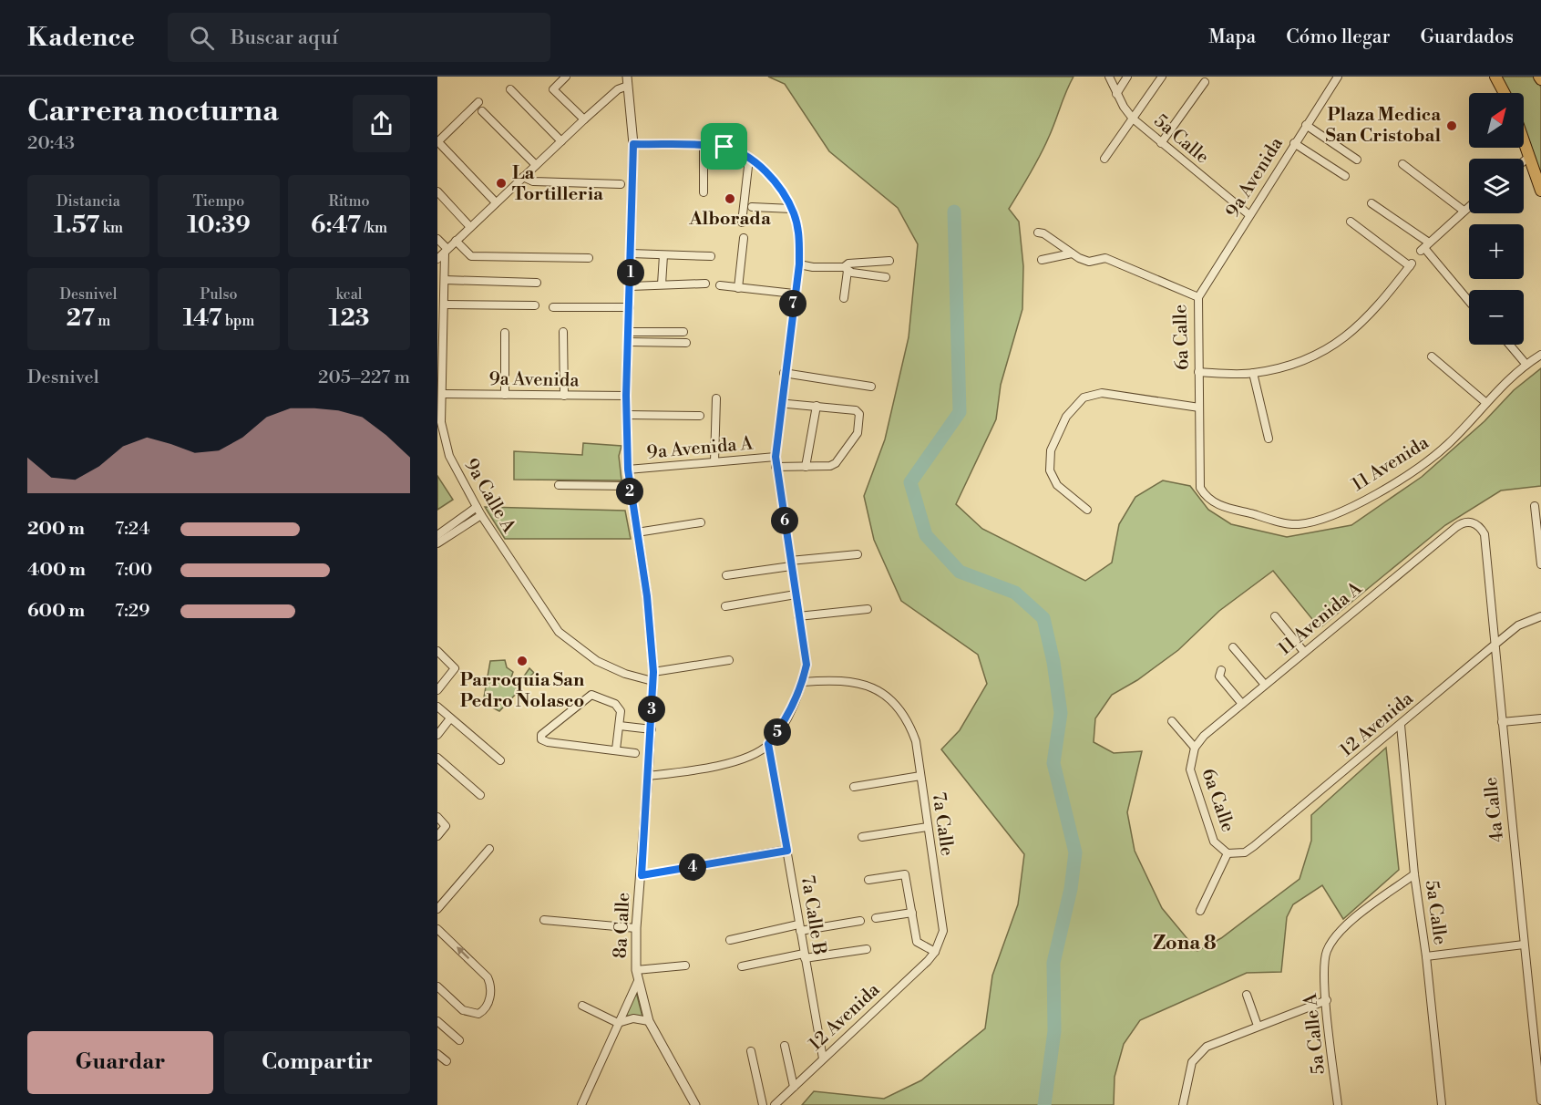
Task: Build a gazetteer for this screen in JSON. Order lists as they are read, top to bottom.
{
  "streets": {
    "street": [
      "5a Calle",
      "9a Avenida",
      "6a Calle",
      "9a Avenida A",
      "11 Avenida",
      "9a Calle A",
      "11 Avenida A",
      "12 Avenida",
      "4a Calle",
      "7a Calle",
      "7a Calle B",
      "8a Calle",
      "5a Calle A"
    ]
  },
  "crossings": [
    ["5a Calle", "9a Avenida"],
    ["5a Calle", "12 Avenida"],
    ["5a Calle", "5a Calle A"],
    ["9a Avenida", "6a Calle"],
    ["9a Avenida", "9a Calle A"],
    ["9a Avenida", "8a Calle"],
    ["6a Calle", "11 Avenida"],
    ["6a Calle", "11 Avenida A"],
    ["6a Calle", "12 Avenida"],
    ["9a Avenida A", "8a Calle"],
    ["9a Calle A", "8a Calle"],
    ["11 Avenida A", "4a Calle"],
    ["12 Avenida", "4a Calle"],
    ["12 Avenida", "7a Calle"],
    ["12 Avenida", "7a Calle B"]
  ],
  "districts": ["Zona 8"],
  "places": [
    "Plaza Medica San Cristobal",
    "La Tortilleria",
    "Alborada",
    "Parroquia San Pedro Nolasco"
  ],
  "north": "top right",
  "page": {
    "header": "Kadence",
    "search": "Buscar aquí",
    "nav": ["Mapa", "Cómo llegar", "Guardados"],
    "heading": ["Carrera nocturna", "20:43"],
    "map_buttons": ["+", "−"],
    "stats": [
      ["Distancia", "1.57 km"],
      ["Tiempo", "10:39"],
      ["Ritmo", "6:47 /km"],
      ["Desnivel", "27 m"],
      ["Pulso", "147 bpm"],
      ["kcal", "123"]
    ],
    "pins": [
      "1",
      "7",
      "2",
      "6",
      "3",
      "5",
      "4"
    ],
    "chart": ["Desnivel", "205–227 m"],
    "list": [
      {
        "name": "200 m",
        "note": "7:24"
      },
      {
        "name": "400 m",
        "note": "7:00"
      },
      {
        "name": "600 m",
        "note": "7:29"
      }
    ],
    "buttons": ["Guardar", "Compartir"]
  }
}
